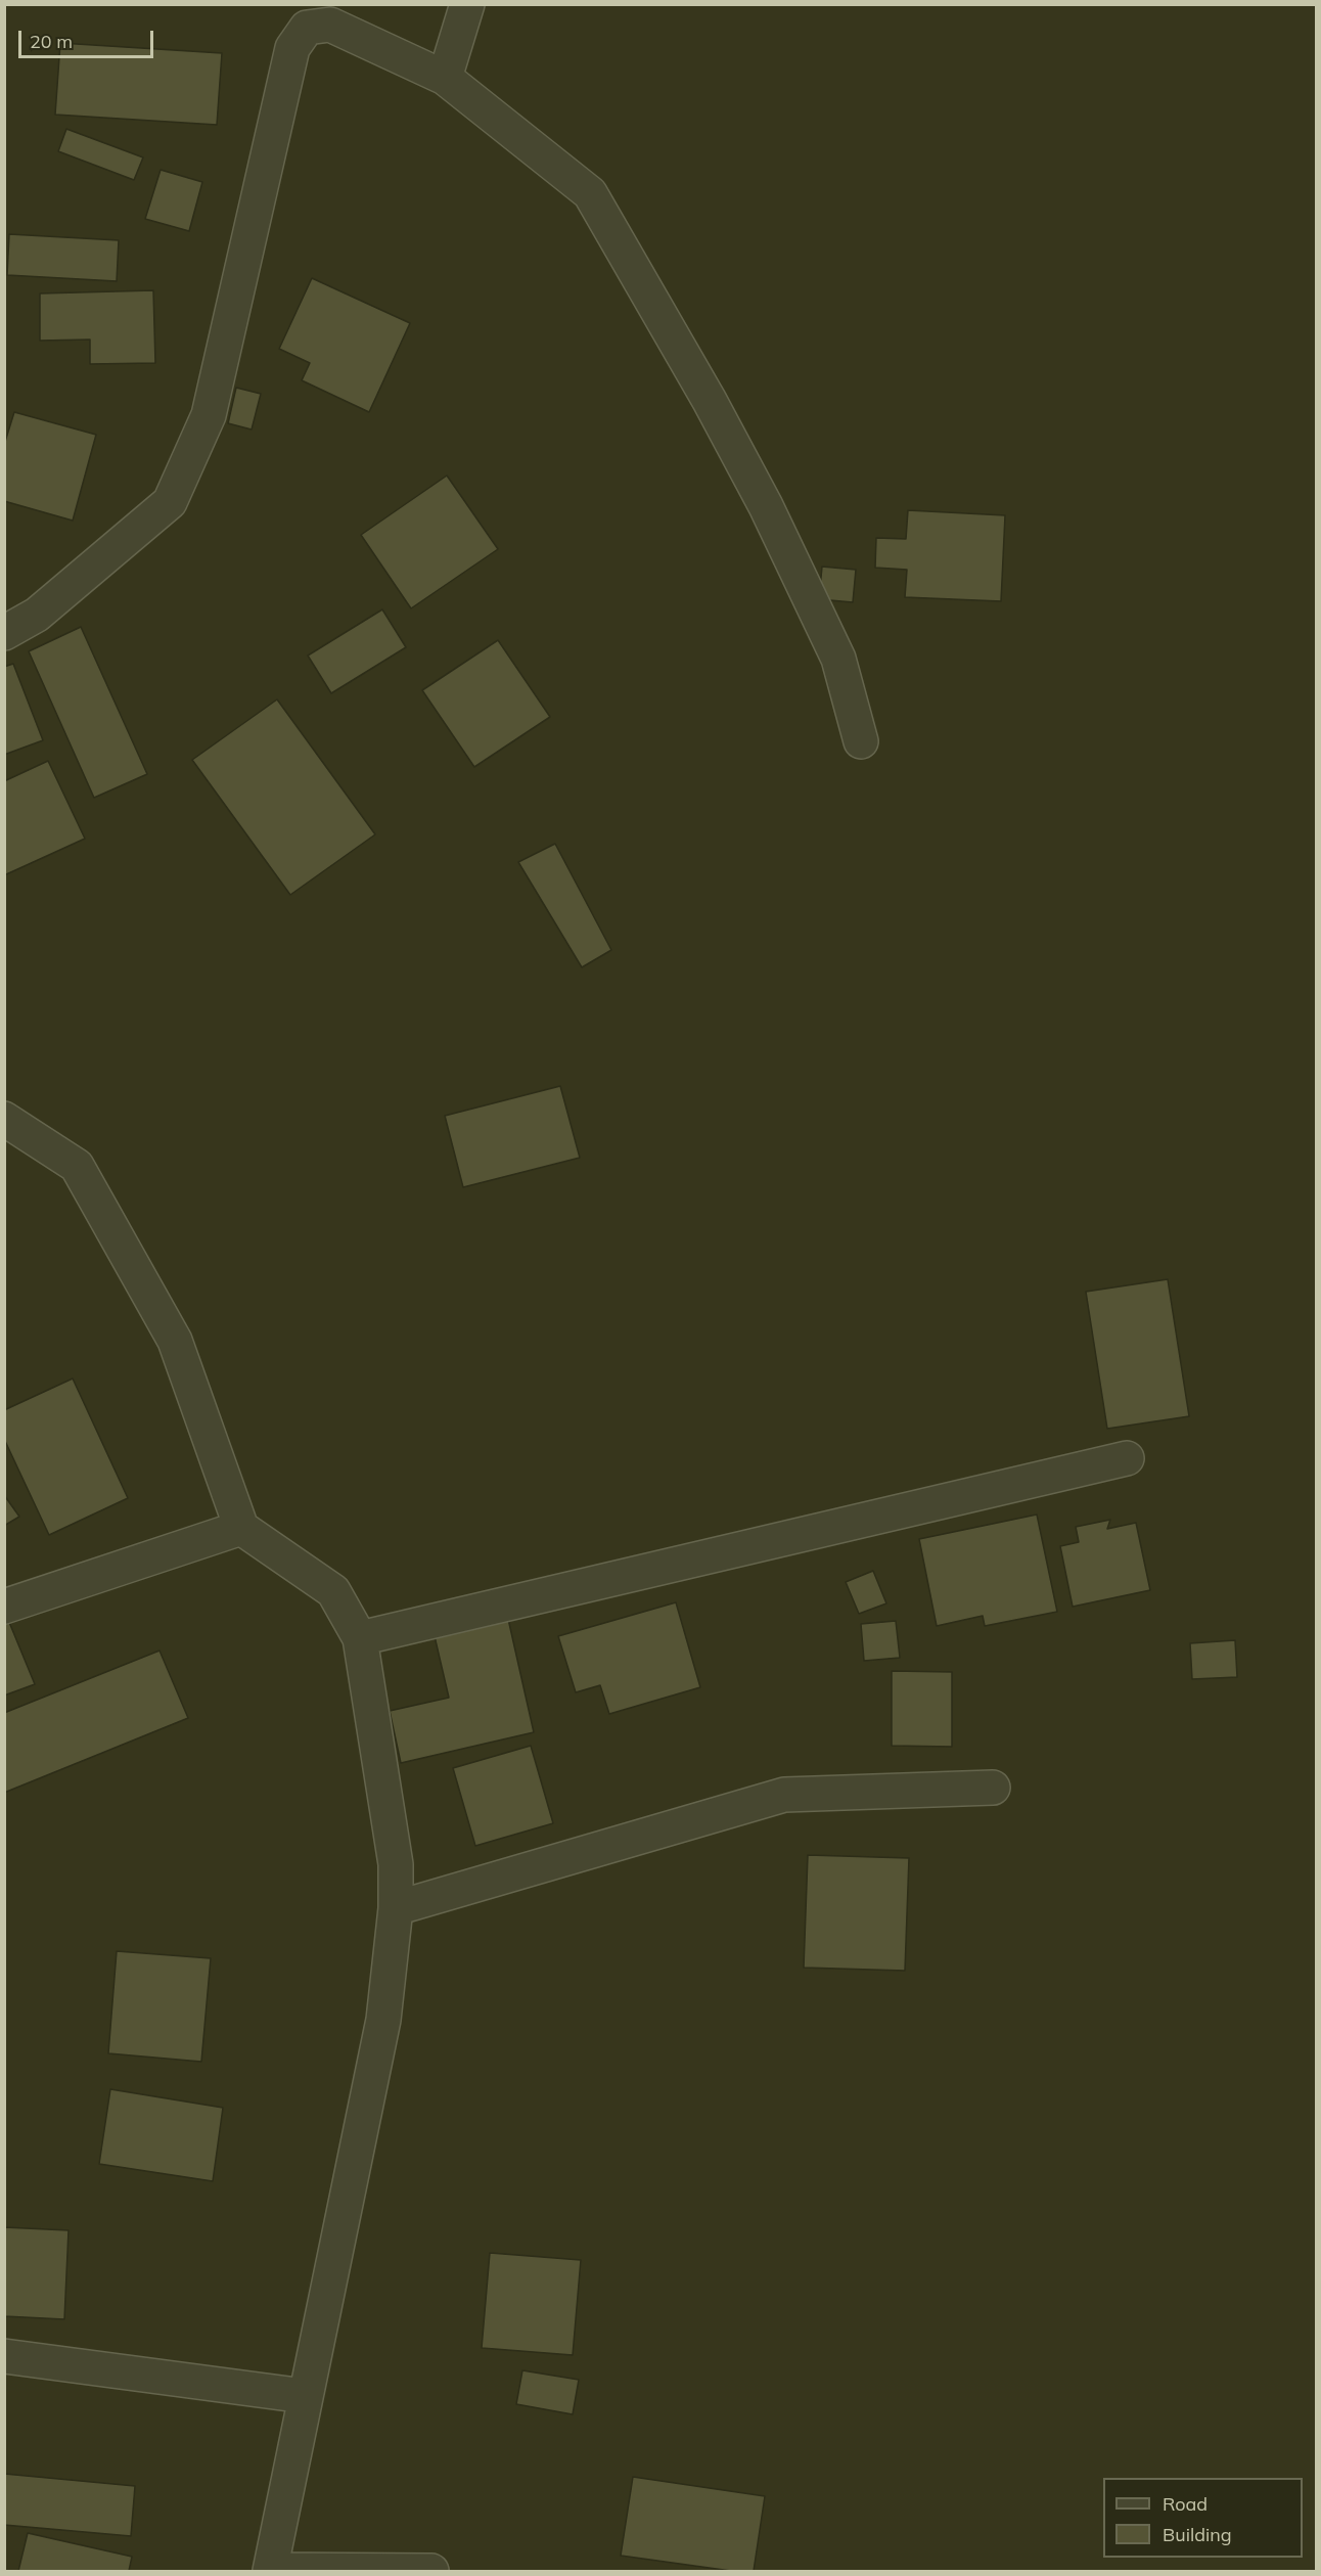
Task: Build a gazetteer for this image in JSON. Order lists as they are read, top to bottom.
{
  "legend": ["Road", "Building"],
  "scale_bar": "20 m"
}
